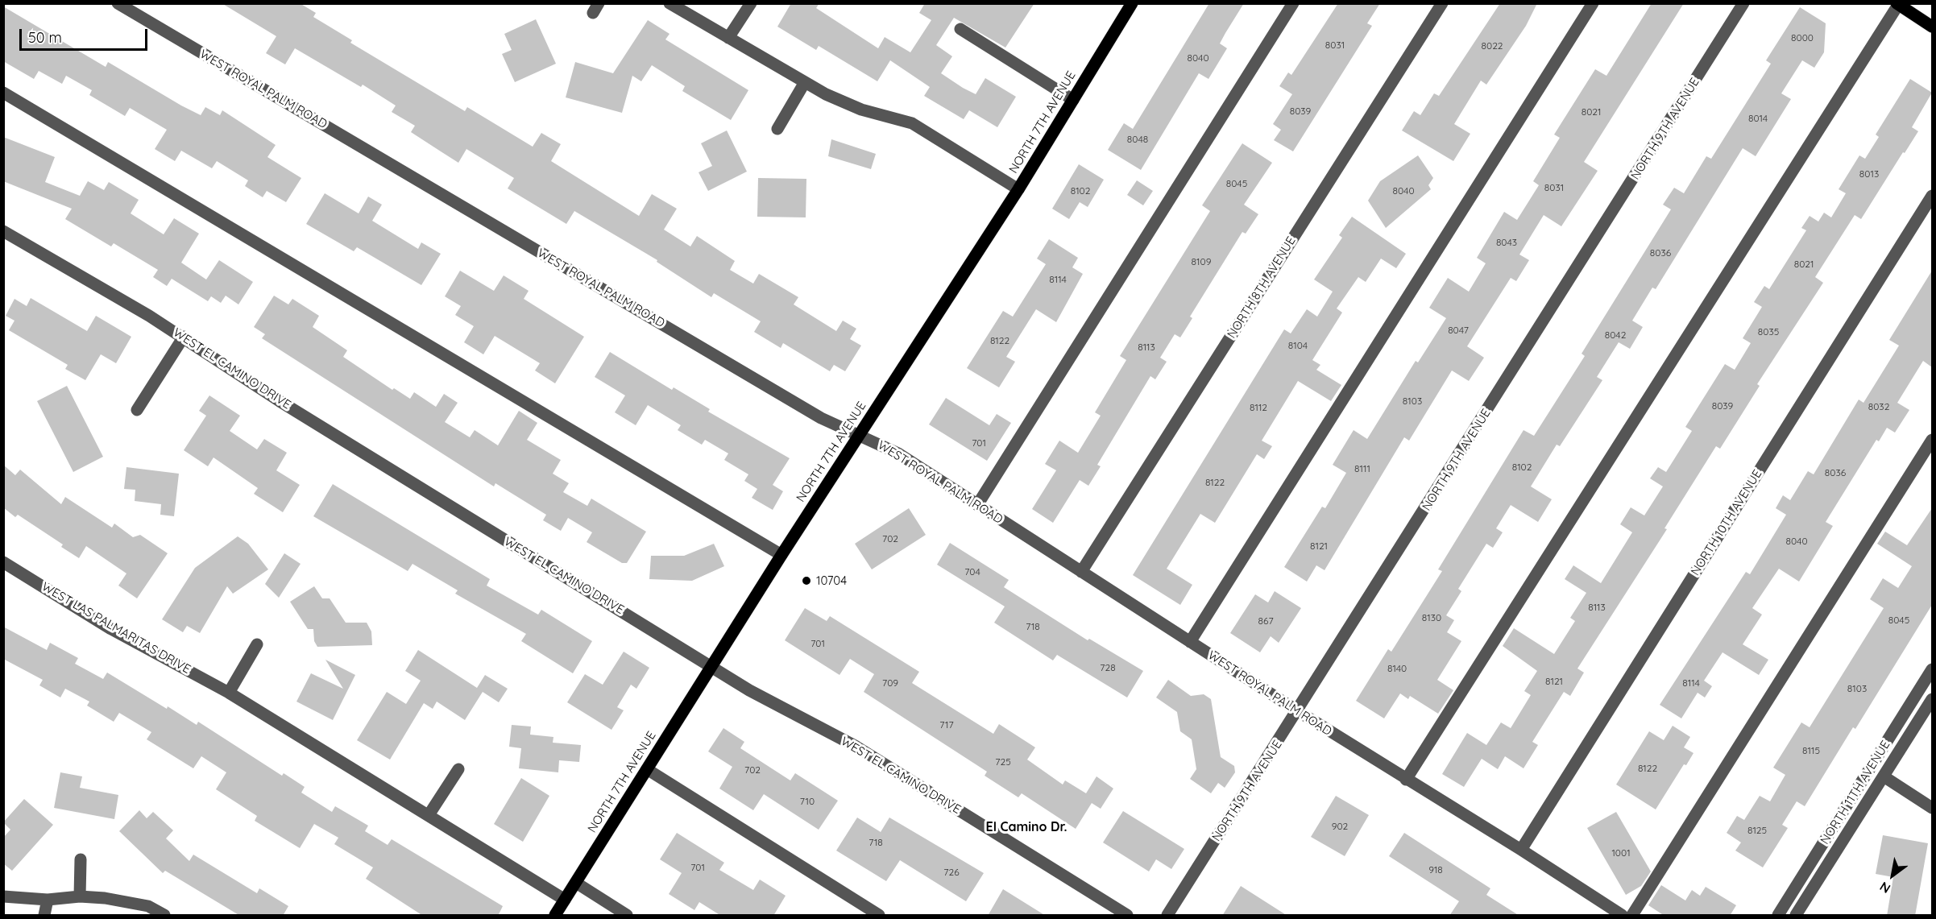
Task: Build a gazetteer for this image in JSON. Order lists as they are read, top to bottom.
{
  "streets": {
    "main road": ["NORTH 7TH AVENUE"],
    "street": [
      "WEST ROYAL PALM ROAD",
      "NORTH 9TH AVENUE",
      "NORTH 8TH AVENUE",
      "WEST EL CAMINO DRIVE",
      "NORTH 10TH AVENUE",
      "WEST LAS PALMARITAS DRIVE",
      "NORTH 11TH AVENUE"
    ]
  },
  "crossings": [
    ["WEST ROYAL PALM ROAD", "NORTH 7TH AVENUE"],
    ["WEST ROYAL PALM ROAD", "NORTH 9TH AVENUE"],
    ["WEST ROYAL PALM ROAD", "NORTH 8TH AVENUE"],
    ["WEST ROYAL PALM ROAD", "NORTH 10TH AVENUE"],
    ["NORTH 7TH AVENUE", "WEST EL CAMINO DRIVE"],
    ["NORTH 7TH AVENUE", "WEST LAS PALMARITAS DRIVE"]
  ],
  "districts": ["El Camino Dr."],
  "places": ["10704"],
  "house_numbers": [
    "8000",
    "8031",
    "8022",
    "8040",
    "8039",
    "8021",
    "8014",
    "8048",
    "8013",
    "8045",
    "8031",
    "8102",
    "8040",
    "8043",
    "8036",
    "8109",
    "8021",
    "8114",
    "8047",
    "8035",
    "8042",
    "8122",
    "8104",
    "8113",
    "8103",
    "8039",
    "8032",
    "8112",
    "701",
    "8102",
    "8111",
    "8036",
    "8122",
    "702",
    "8040",
    "8121",
    "704",
    "8113",
    "8130",
    "8045",
    "867",
    "718",
    "701",
    "728",
    "8140",
    "8121",
    "709",
    "8114",
    "8103",
    "717",
    "8115",
    "725",
    "8122",
    "702",
    "710",
    "902",
    "8125",
    "718",
    "1001",
    "701",
    "918",
    "726"
  ],
  "scale_bar": "50 m",
  "north": "bottom left"
}
